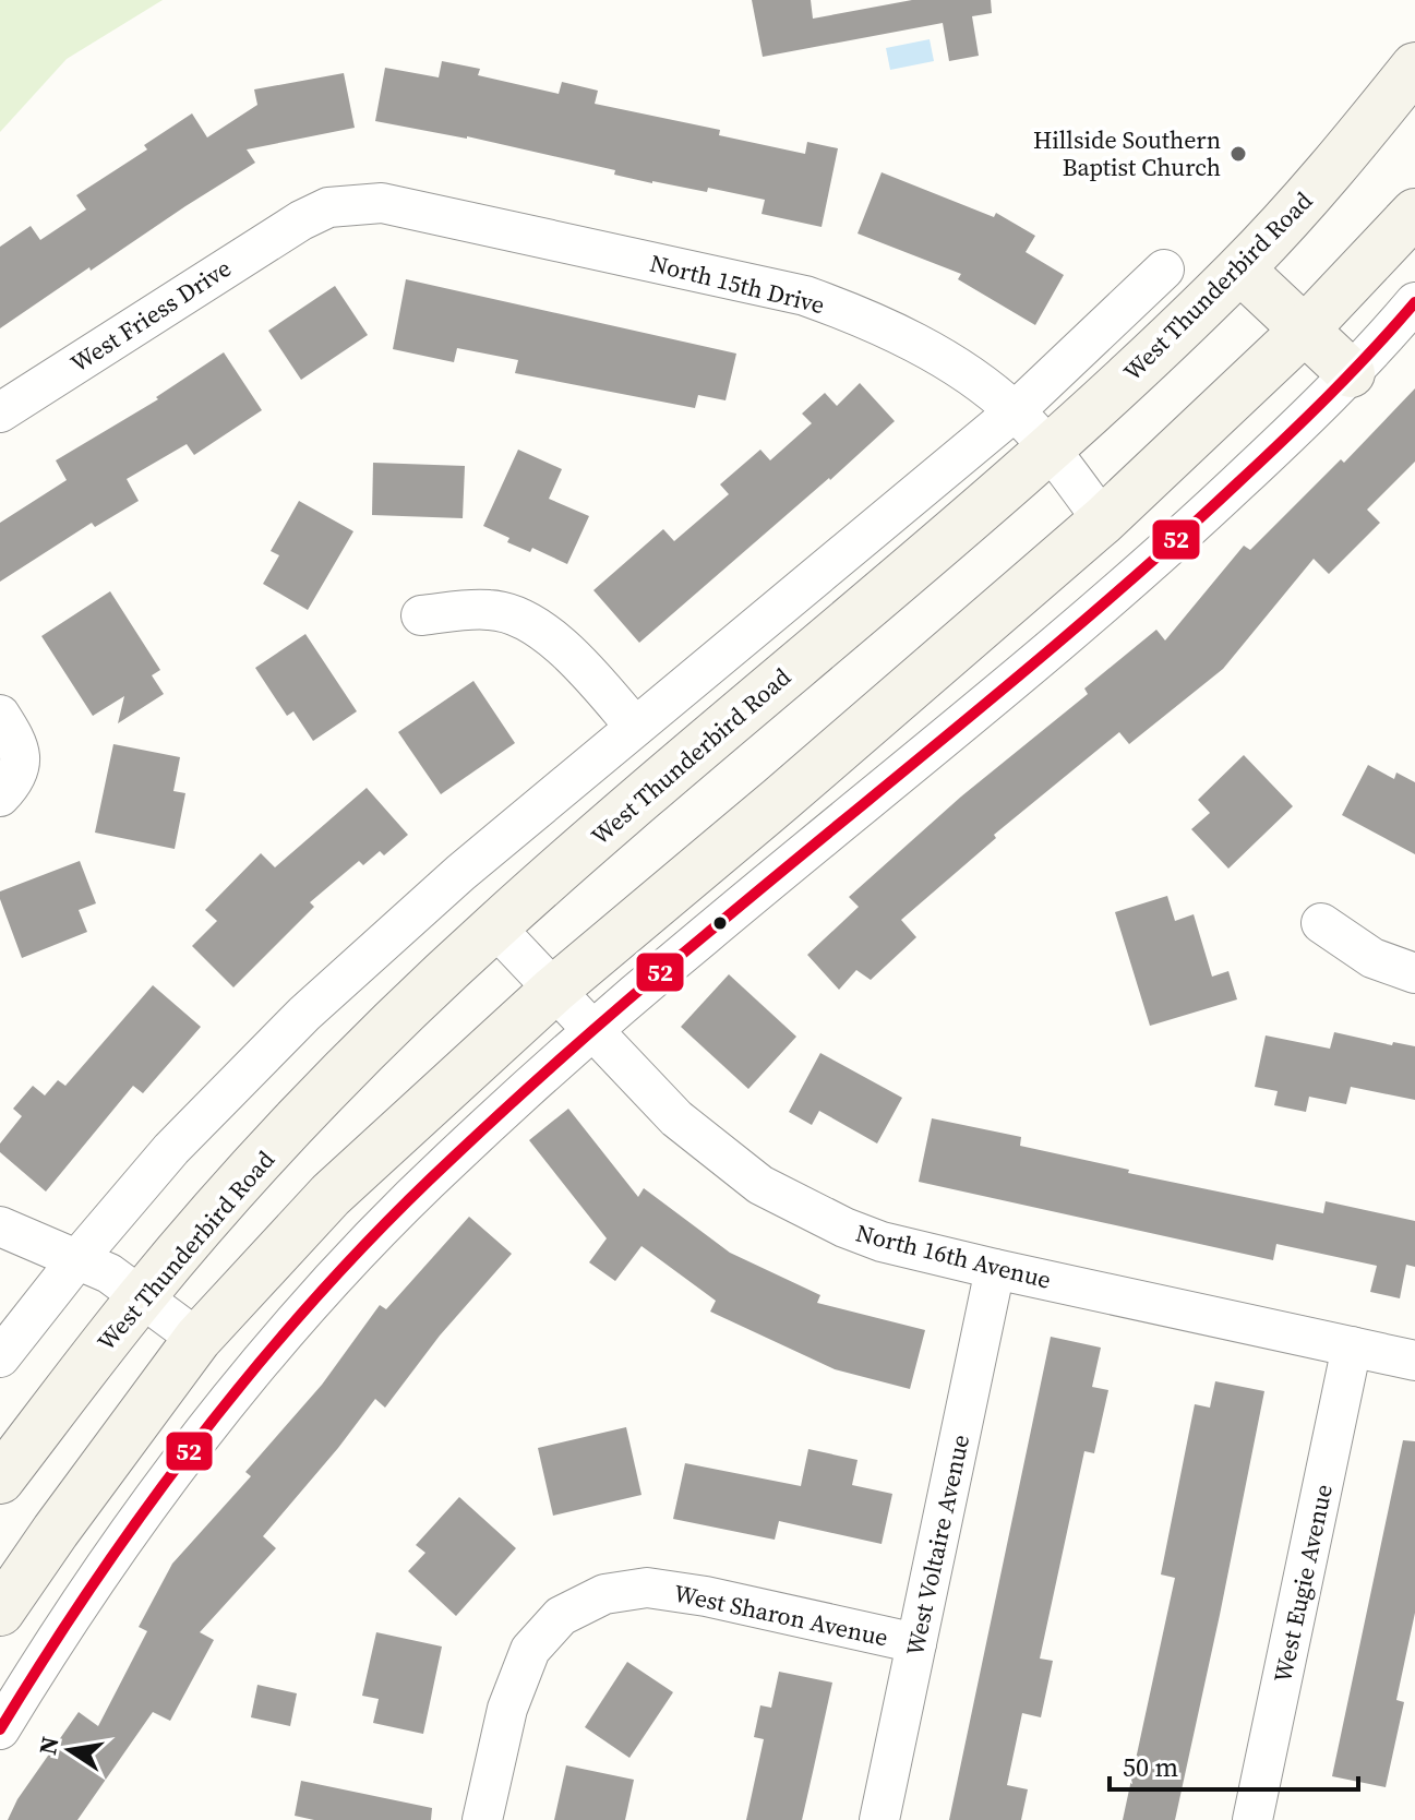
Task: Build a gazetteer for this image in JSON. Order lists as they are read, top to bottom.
{
  "streets": {
    "main road": ["West Thunderbird Road"],
    "street": [
      "North 15th Drive",
      "West Friess Drive",
      "North 16th Avenue",
      "West Voltaire Avenue",
      "West Eugie Avenue",
      "West Sharon Avenue"
    ]
  },
  "crossings": [
    ["North 15th Drive", "West Thunderbird Road"],
    ["North 15th Drive", "West Friess Drive"],
    ["West Thunderbird Road", "North 16th Avenue"],
    ["North 16th Avenue", "West Voltaire Avenue"],
    ["North 16th Avenue", "West Eugie Avenue"],
    ["West Voltaire Avenue", "West Sharon Avenue"]
  ],
  "places": ["Hillside Southern Baptist Church"],
  "lines": ["transit line 52"],
  "scale_bar": "50 m",
  "north": "left"
}
